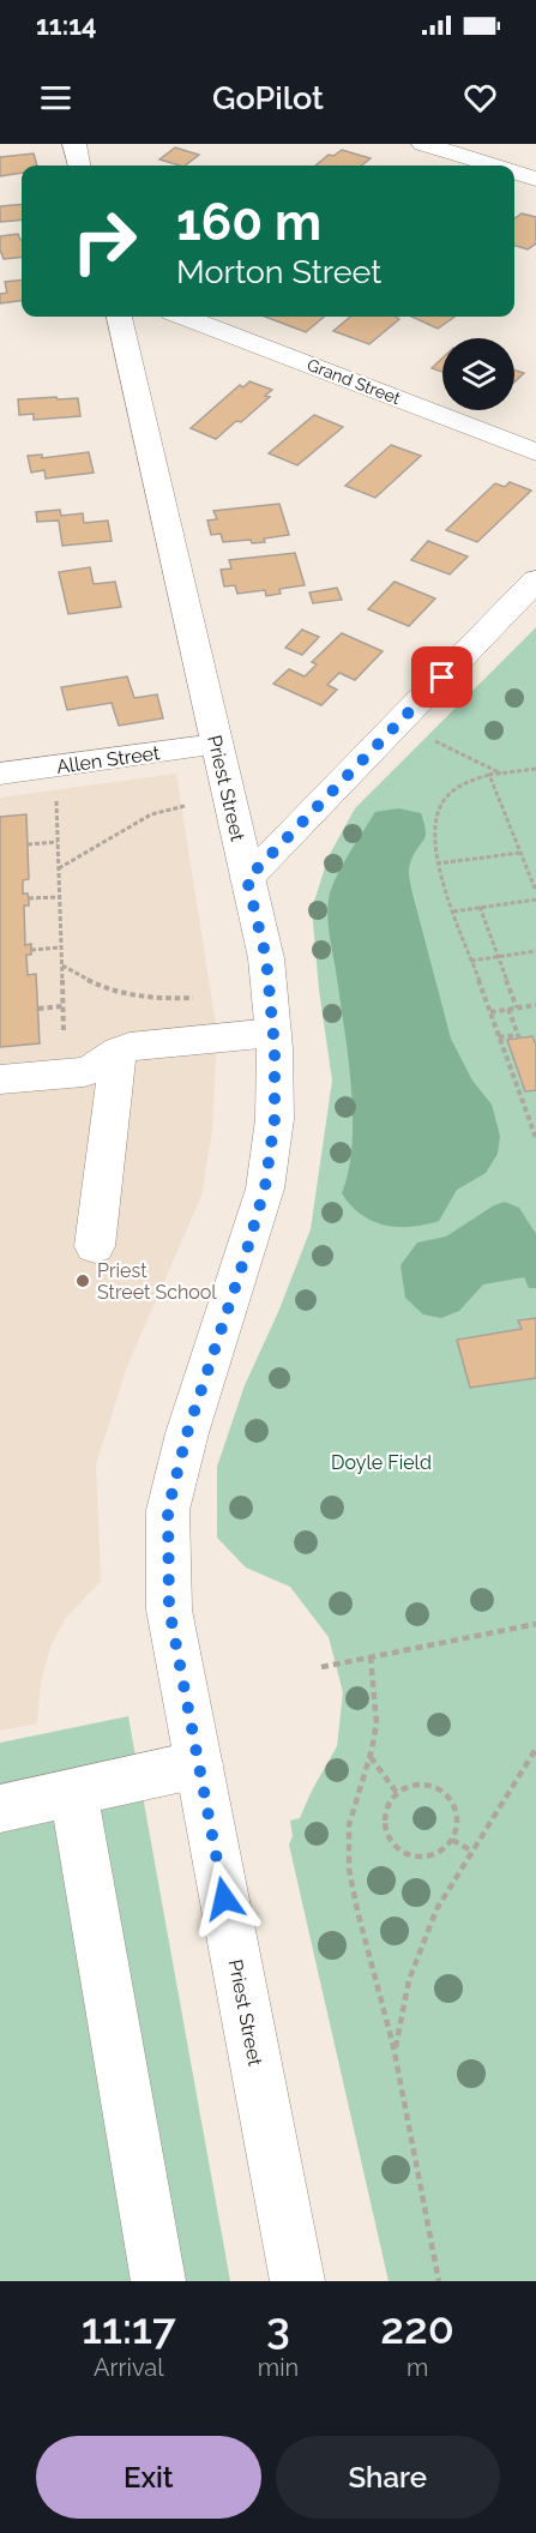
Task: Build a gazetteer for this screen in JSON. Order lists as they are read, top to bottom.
{
  "streets": {
    "main road": ["Grand Street", "Allen Street", "Priest Street"]
  },
  "crossings": [
    ["Allen Street", "Priest Street"]
  ],
  "parks": ["Doyle Field"],
  "places": ["Priest Street School"],
  "page": {
    "status": "11:14",
    "header": "GoPilot",
    "turn": ["160 m", "Morton Street"],
    "eta": [
      "11:17",
      "Arrival",
      "3",
      "min",
      "220",
      "m"
    ],
    "buttons": ["Exit", "Share"]
  }
}
